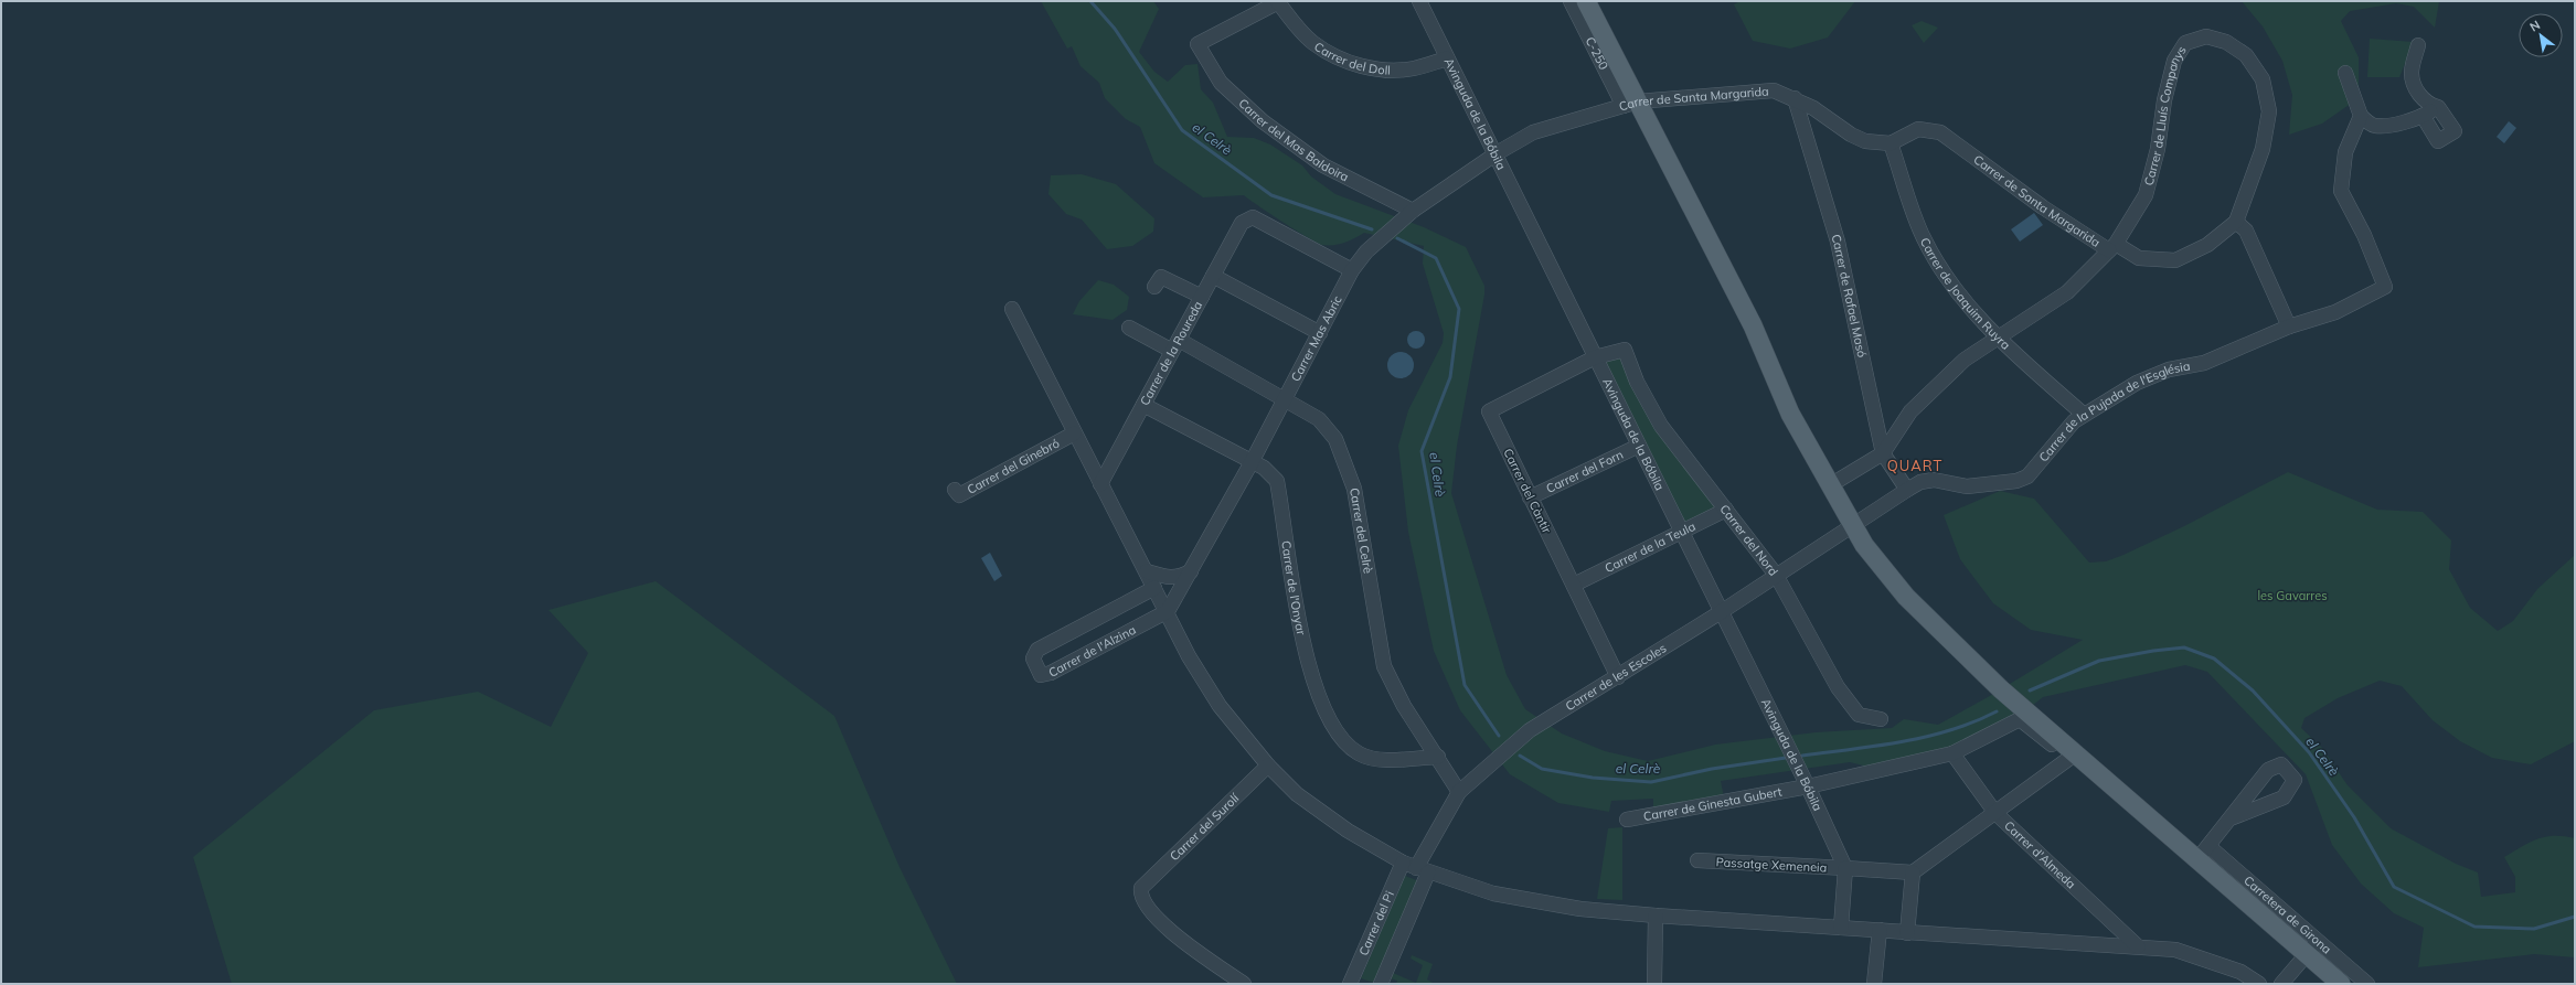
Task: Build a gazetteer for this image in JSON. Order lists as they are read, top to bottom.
{
  "streets": {
    "main road": ["C-250"],
    "street": [
      "Carrer del Doll",
      "Carrer de Santa Margarida",
      "Avinguda de la Bóbila",
      "Carrer de Lluís Companys",
      "Carrer del Mas Baldoira",
      "Carrer de Joaquim Ruyra",
      "Carrer de Rafael Masó",
      "Carrer Mas Abric",
      "Carrer de la Roureda",
      "Carrer de la Pujada de l'Església",
      "Carrer del Ginebró",
      "Carrer del Forn",
      "Carrer del Càntir",
      "Carrer del Celrè",
      "Carrer del Nord",
      "Carrer de la Teula",
      "Carrer de l'Onyar",
      "Carrer de l'Alzina",
      "Carrer de les Escoles",
      "Carrer de Ginesta Gubert",
      "Carrer del Surolí",
      "Carrer d'Almeda",
      "Passatge Xemeneia",
      "Carretera de Girona",
      "Carrer del Pi"
    ]
  },
  "crossings": [
    ["C-250", "Carrer de Santa Margarida"],
    ["C-250", "Carrer de Lluís Companys"],
    ["C-250", "Carrer de la Pujada de l'Església"],
    ["C-250", "Carrer de les Escoles"],
    ["C-250", "Carrer de Ginesta Gubert"],
    ["C-250", "Carretera de Girona"],
    ["Carrer del Doll", "Avinguda de la Bóbila"],
    ["Carrer del Doll", "Carrer del Mas Baldoira"],
    ["Carrer de Santa Margarida", "Avinguda de la Bóbila"],
    ["Carrer de Santa Margarida", "Carrer de Lluís Companys"],
    ["Carrer de Santa Margarida", "Carrer de Joaquim Ruyra"],
    ["Carrer de Santa Margarida", "Carrer de Rafael Masó"],
    ["Carrer de Santa Margarida", "Carrer Mas Abric"],
    ["Avinguda de la Bóbila", "Carrer Mas Abric"],
    ["Avinguda de la Bóbila", "Carrer del Forn"],
    ["Avinguda de la Bóbila", "Carrer del Càntir"],
    ["Avinguda de la Bóbila", "Carrer del Nord"],
    ["Avinguda de la Bóbila", "Carrer de la Teula"],
    ["Avinguda de la Bóbila", "Carrer de les Escoles"],
    ["Avinguda de la Bóbila", "Carrer de Ginesta Gubert"],
    ["Avinguda de la Bóbila", "Passatge Xemeneia"],
    ["Carrer de Lluís Companys", "Carrer de Joaquim Ruyra"],
    ["Carrer de Lluís Companys", "Carrer de Rafael Masó"],
    ["Carrer del Mas Baldoira", "Carrer Mas Abric"],
    ["Carrer de Joaquim Ruyra", "Carrer de la Pujada de l'Església"],
    ["Carrer de Rafael Masó", "Carrer de la Pujada de l'Església"],
    ["Carrer Mas Abric", "Carrer de la Roureda"],
    ["Carrer Mas Abric", "Carrer del Celrè"],
    ["Carrer Mas Abric", "Carrer de l'Onyar"],
    ["Carrer Mas Abric", "Carrer de l'Alzina"],
    ["Carrer de la Roureda", "Carrer del Celrè"],
    ["Carrer de la Roureda", "Carrer de l'Onyar"],
    ["Carrer de la Pujada de l'Església", "Carrer de les Escoles"],
    ["Carrer del Forn", "Carrer del Càntir"],
    ["Carrer del Càntir", "Carrer del Nord"],
    ["Carrer del Càntir", "Carrer de la Teula"],
    ["Carrer del Càntir", "Carrer de les Escoles"],
    ["Carrer del Celrè", "Carrer de l'Onyar"],
    ["Carrer del Celrè", "Carrer de les Escoles"],
    ["Carrer del Nord", "Carrer de la Teula"],
    ["Carrer del Nord", "Carrer de les Escoles"],
    ["Carrer de Ginesta Gubert", "Carrer d'Almeda"]
  ],
  "districts": ["QUART"],
  "water": ["el Celrè"],
  "parks": ["les Gavarres"],
  "north": "top left"
}
